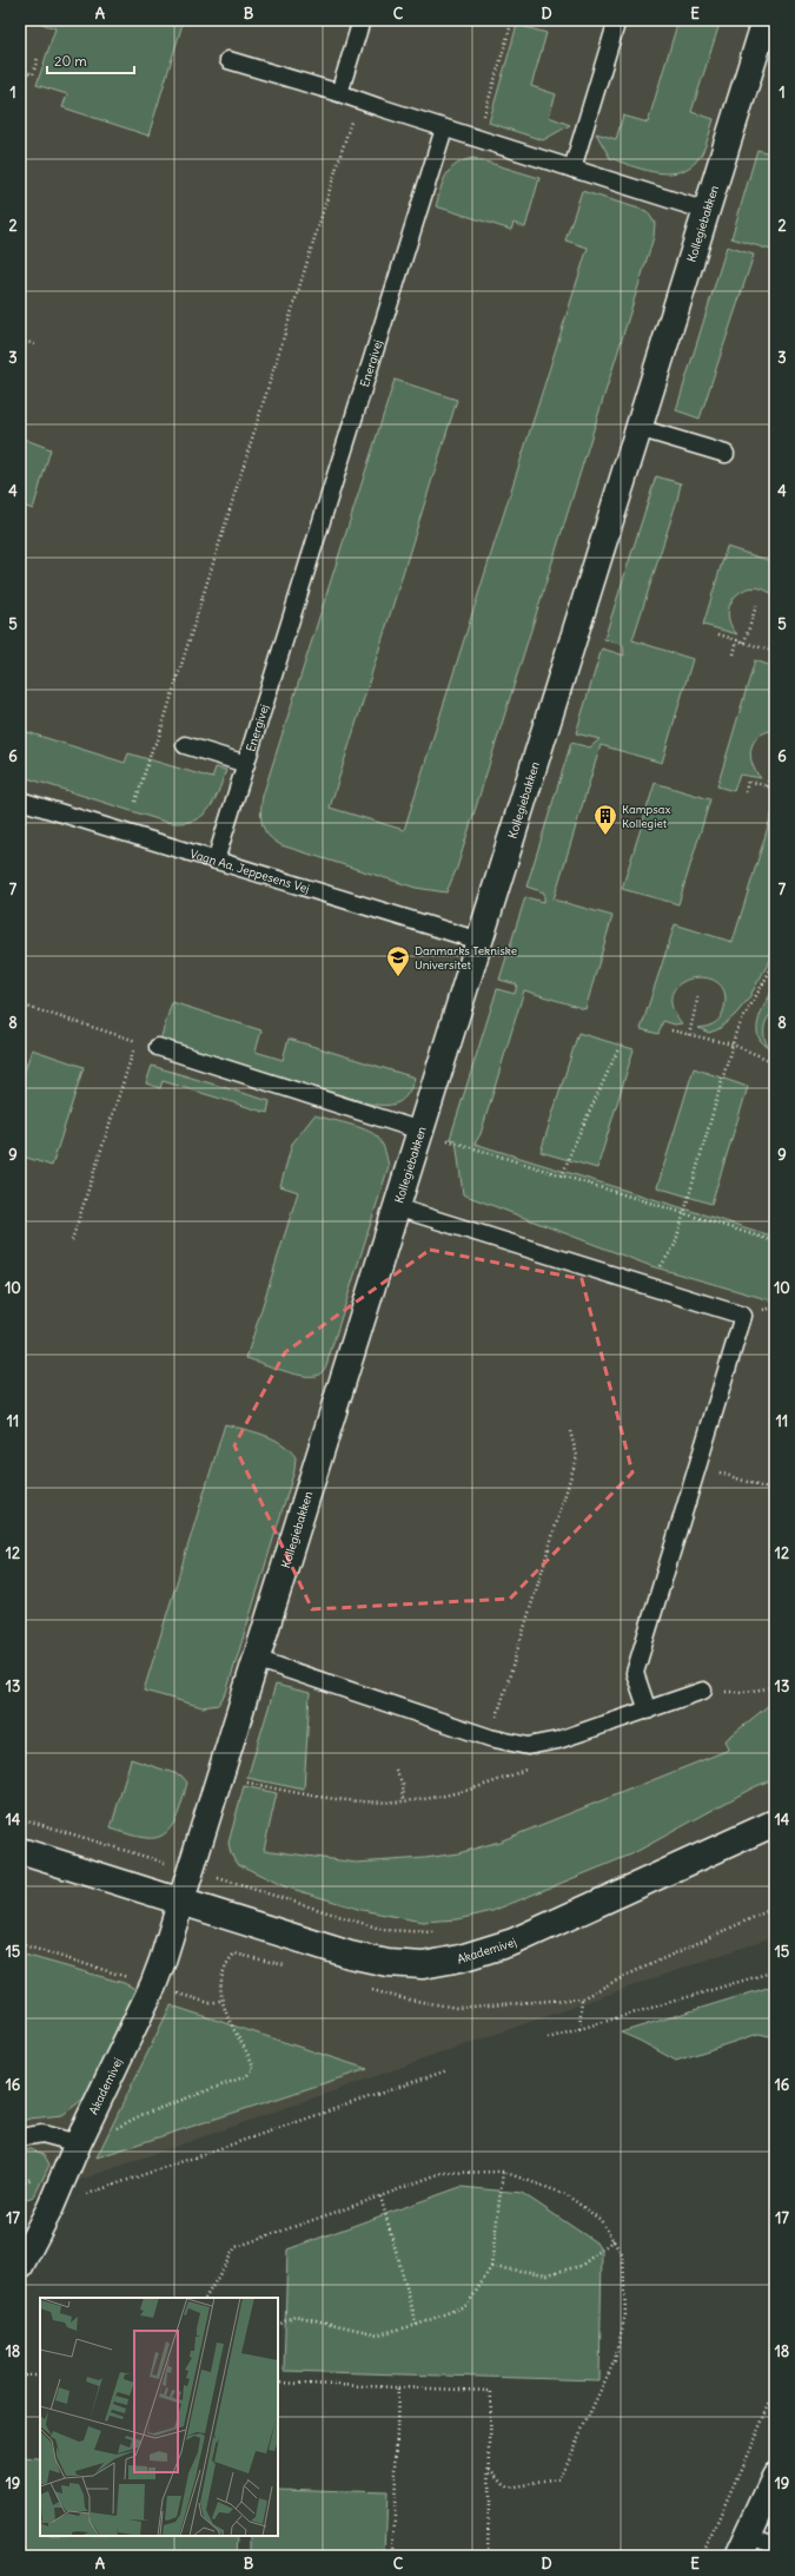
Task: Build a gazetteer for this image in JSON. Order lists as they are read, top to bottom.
{
  "streets": {
    "street": ["Kollegiebakken", "Akademivej"],
    "lane": ["Energivej", "Vagn Aa. Jeppesens Vej"]
  },
  "crossings": [
    ["Kollegiebakken", "Vagn Aa. Jeppesens Vej"],
    ["Kollegiebakken", "Akademivej"],
    ["Energivej", "Vagn Aa. Jeppesens Vej"]
  ],
  "places": {
    "building": ["Kampsax Kollegiet"],
    "school or university": ["Danmarks Tekniske Universitet"]
  },
  "scale_bar": "20 m",
  "grid": {
    "columns": [
      "A",
      "B",
      "C",
      "D",
      "E"
    ],
    "rows": [
      "1",
      "2",
      "3",
      "4",
      "5",
      "6",
      "7",
      "8",
      "9",
      "10",
      "11",
      "12",
      "13",
      "14",
      "15",
      "16",
      "17",
      "18",
      "19"
    ]
  }
}
